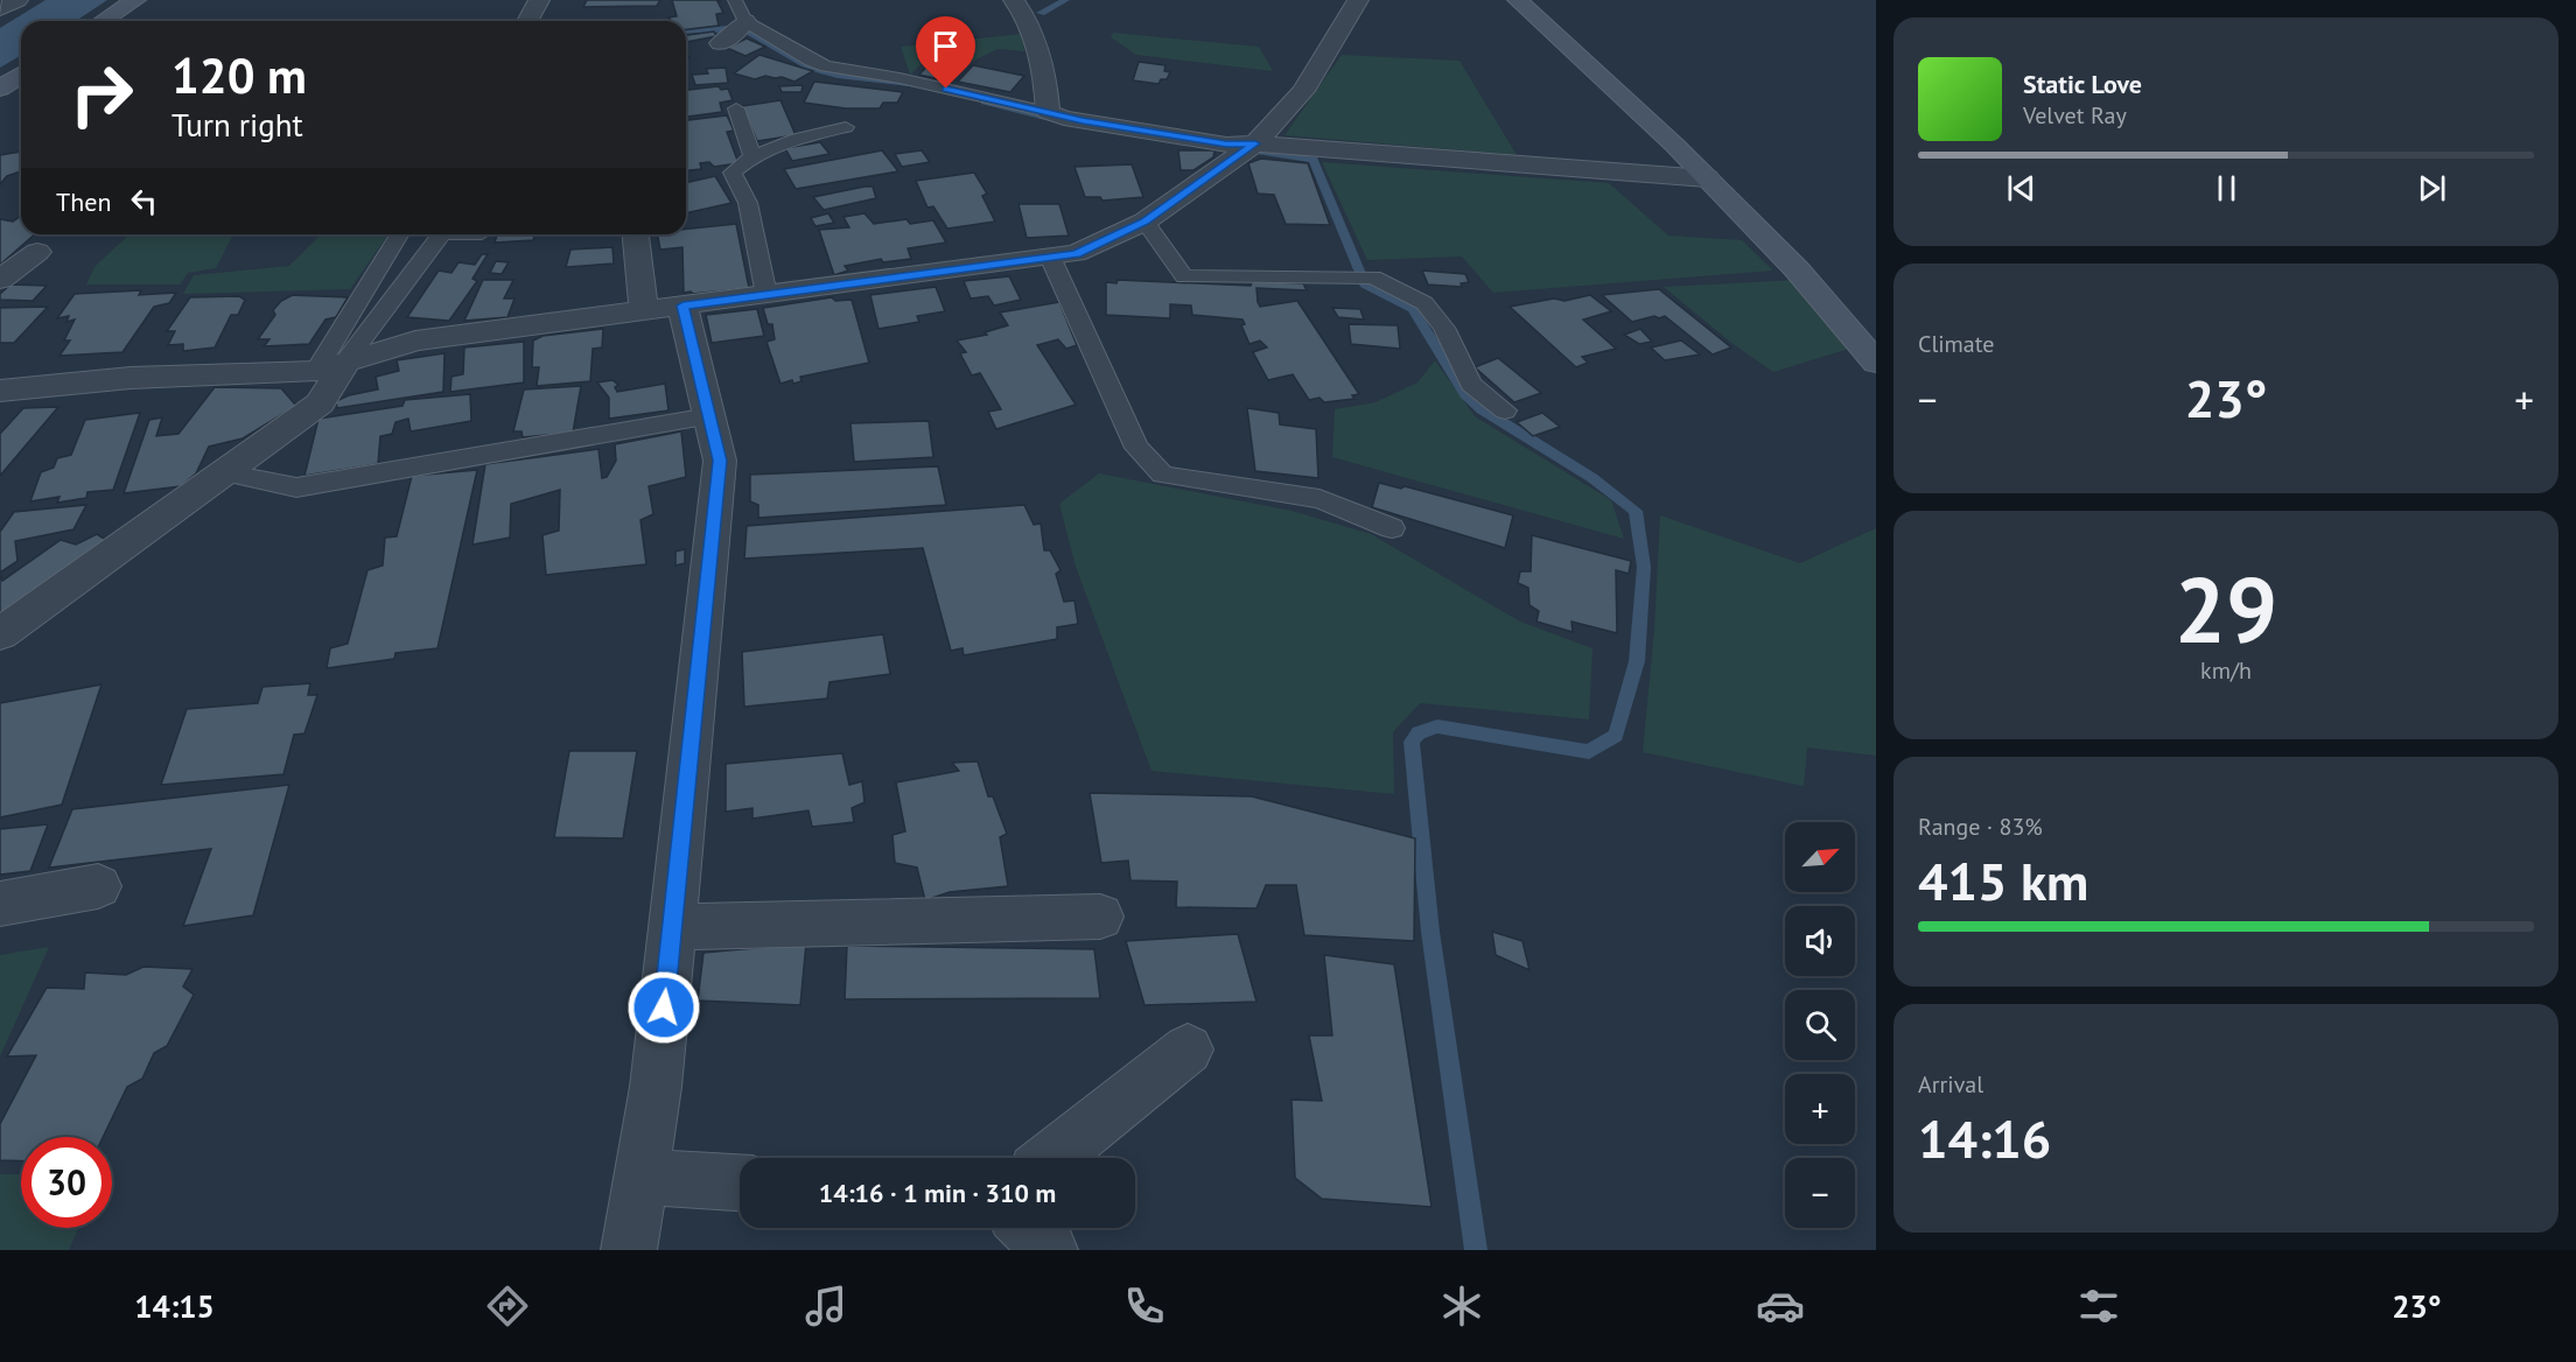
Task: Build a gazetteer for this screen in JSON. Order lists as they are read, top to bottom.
{
  "north": "top right",
  "page": {
    "turn": ["120 m", "Turn right"],
    "song": ["Static Love", "Velvet Ray"],
    "then": "Then",
    "tile": [
      "Climate",
      ["29", "km/h"],
      ["Range · 83%", "415 km"],
      ["Arrival", "14:16"]
    ],
    "heat": ["−", "23°", "+"],
    "map_buttons": ["+", "−"],
    "limit": "30",
    "trip": "14:16 · 1 min · 310 m",
    "tabs": ["14:15", "23°"]
  }
}
